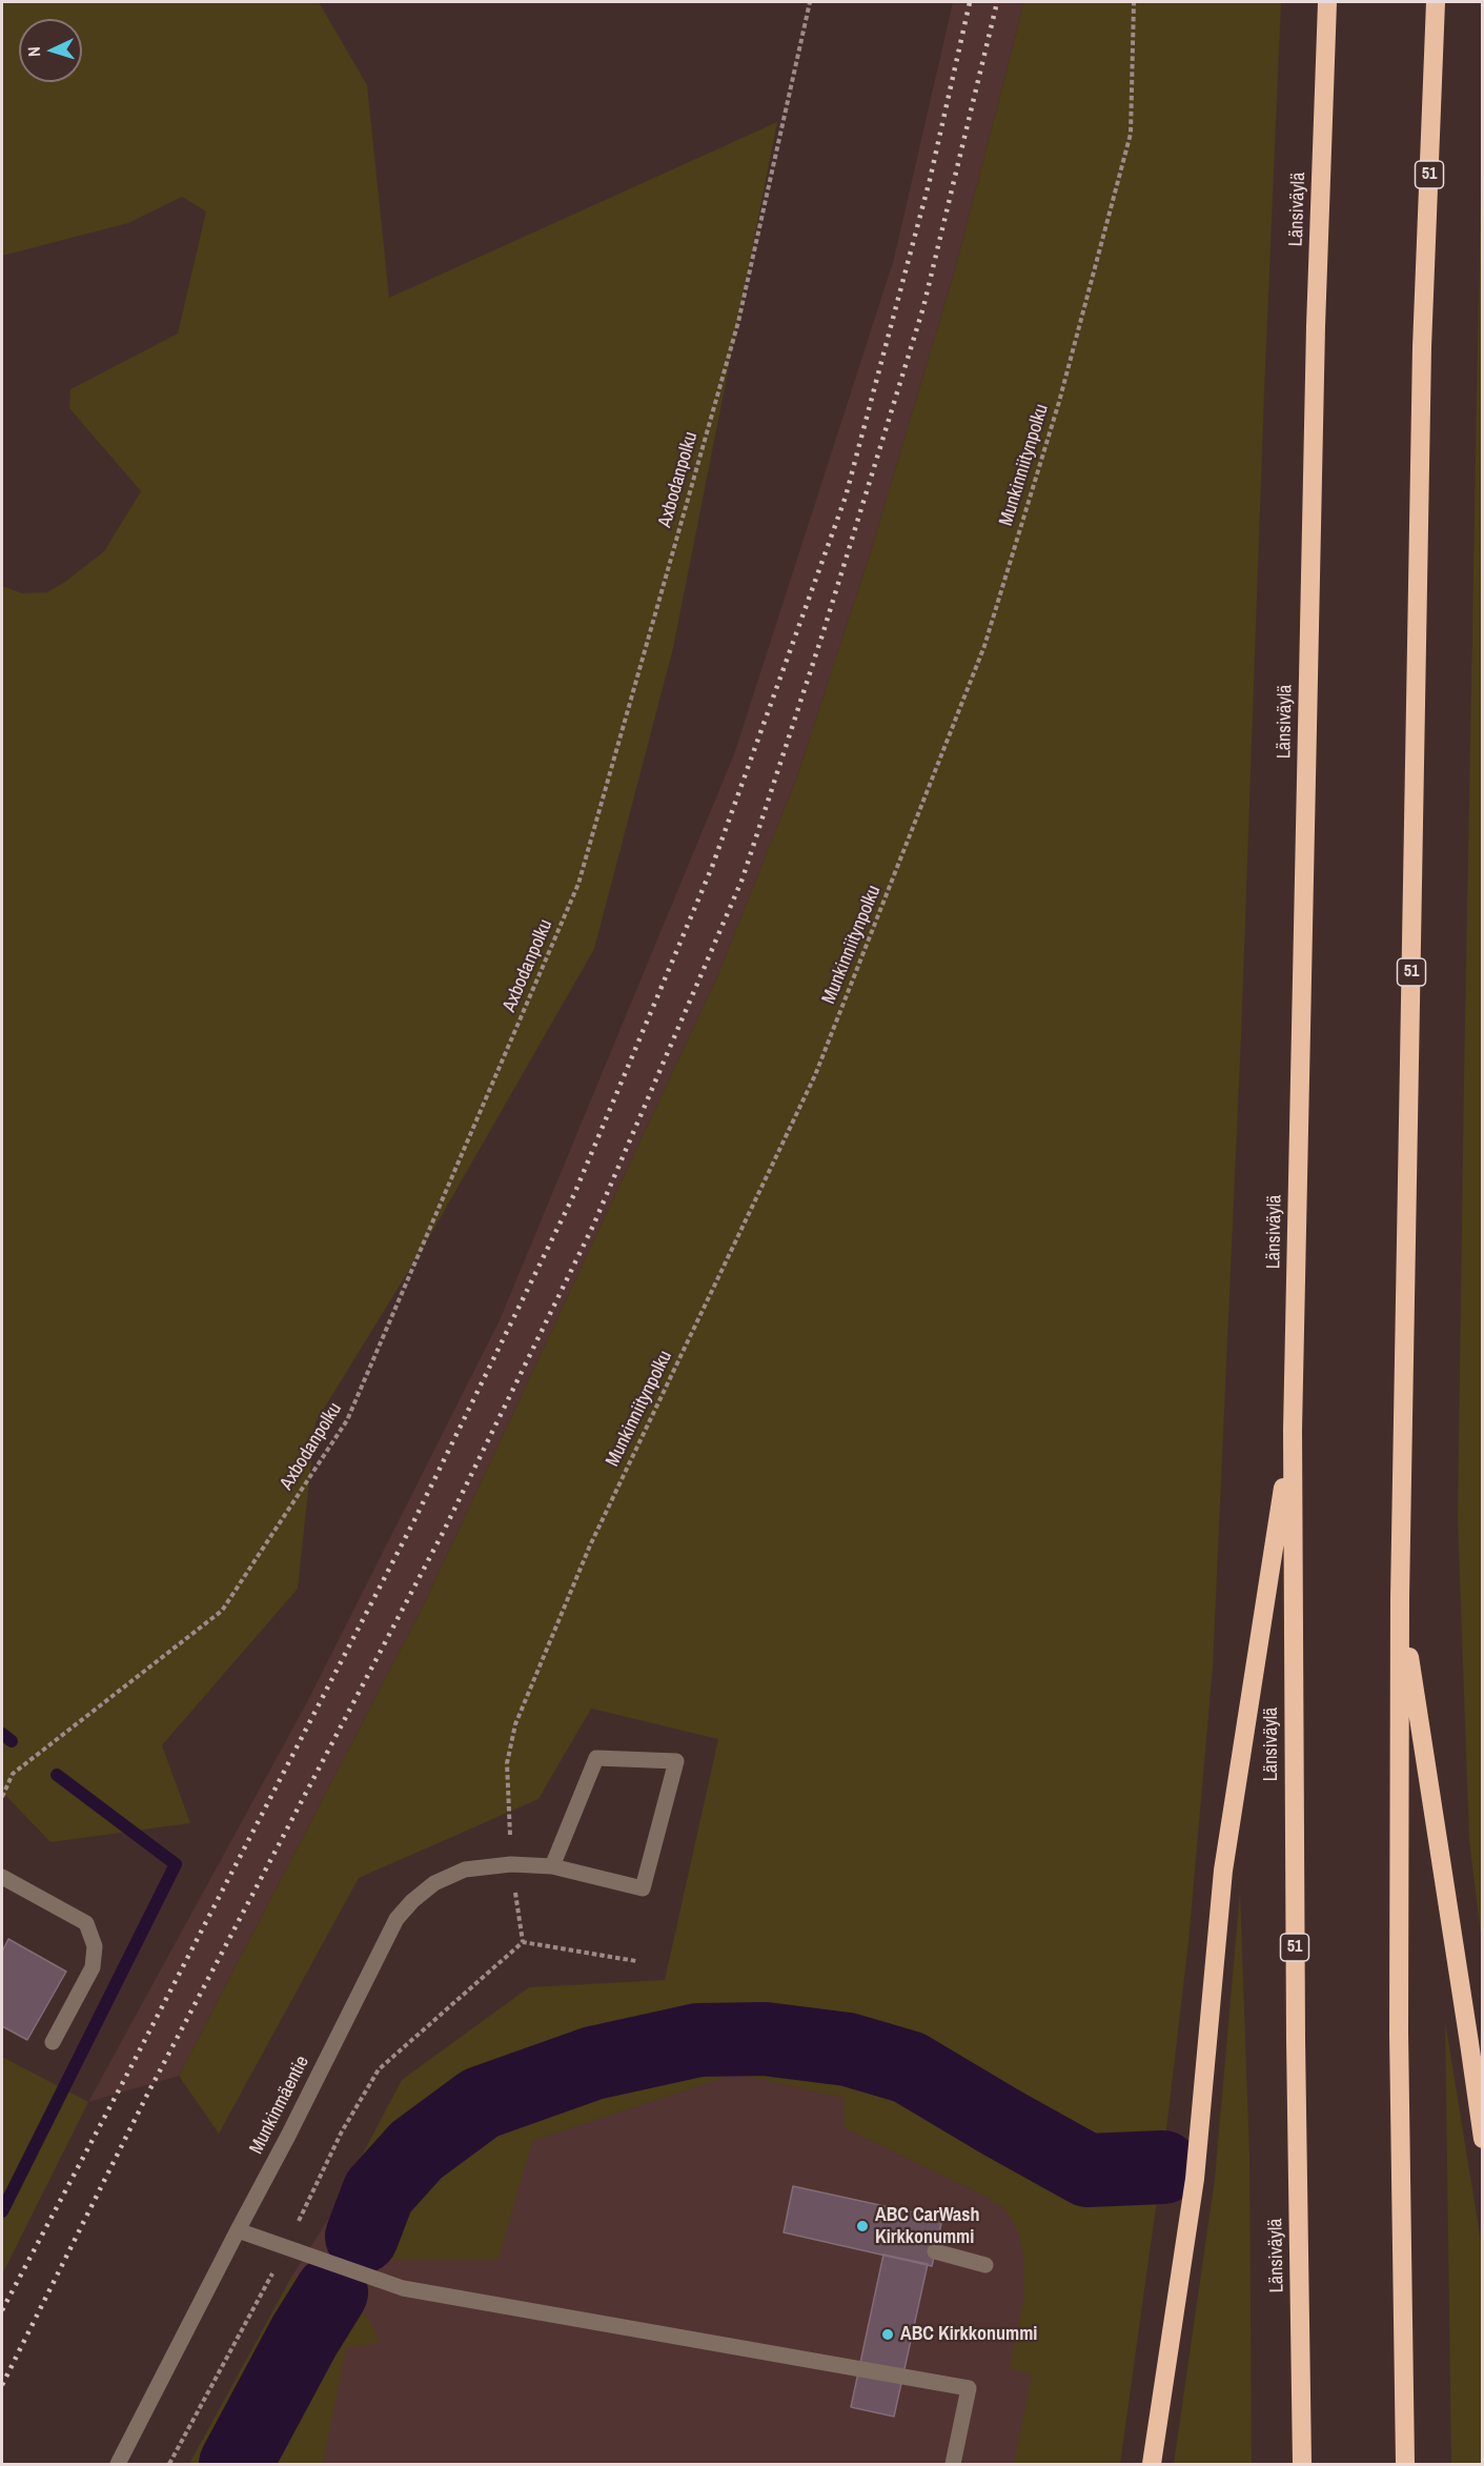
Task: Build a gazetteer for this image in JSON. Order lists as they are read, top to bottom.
{
  "streets": {
    "highway": ["51", "Länsiväylä"],
    "street": ["Munkinmäentie"],
    "path": ["Munkinniitynpolku", "Axbodanpolku"]
  },
  "crossings": [
    ["Munkinniitynpolku", "Munkinmäentie"]
  ],
  "places": ["ABC CarWash Kirkkonummi", "ABC Kirkkonummi"],
  "north": "left"
}
